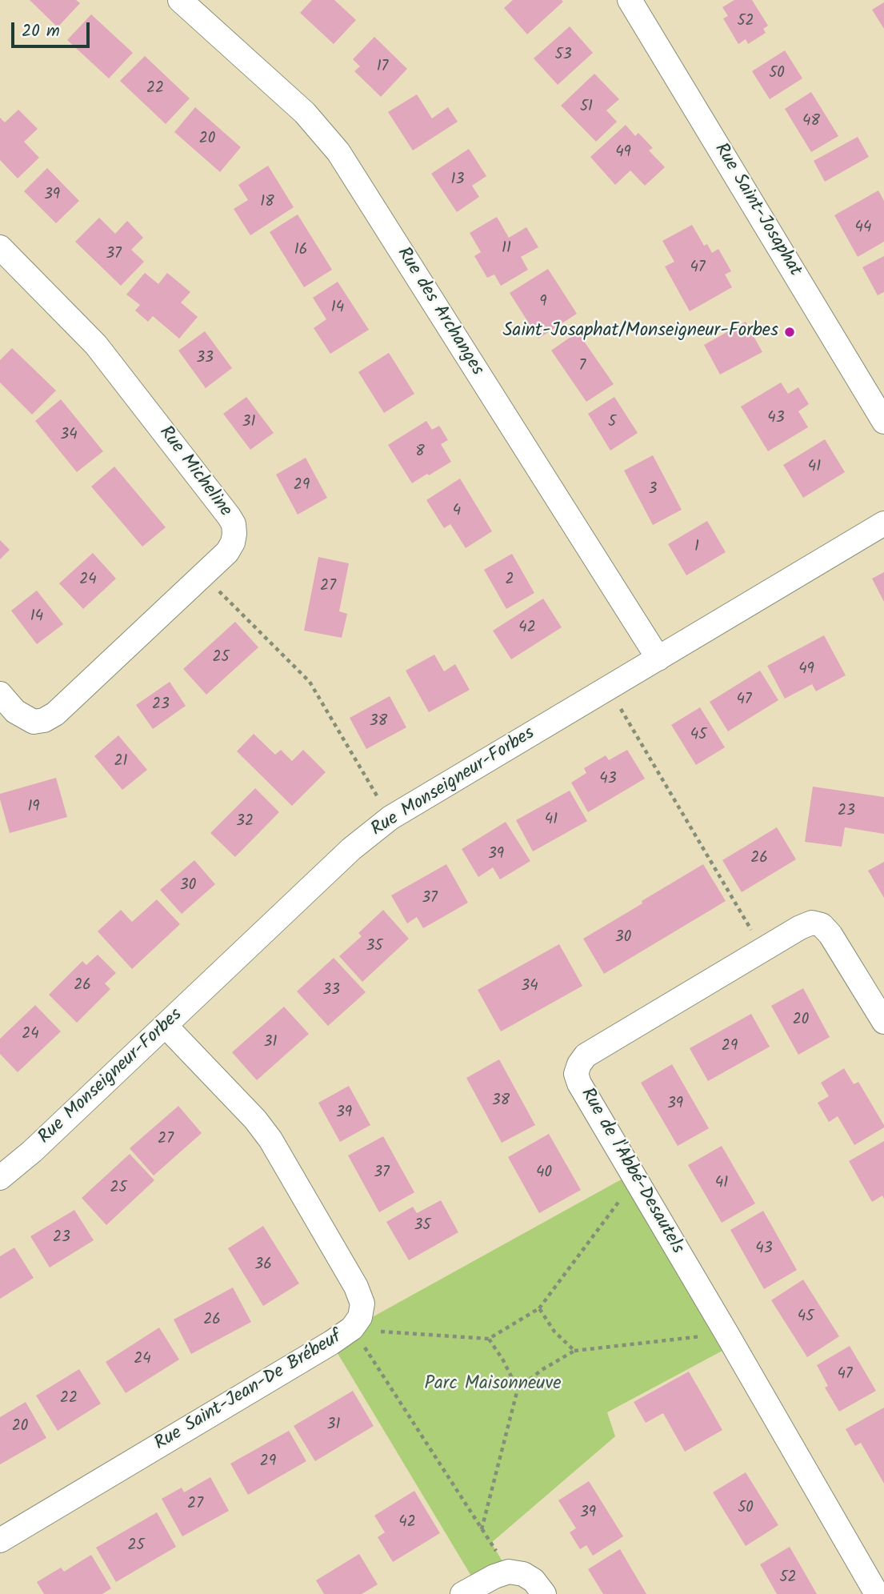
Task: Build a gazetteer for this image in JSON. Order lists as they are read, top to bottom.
{
  "streets": {
    "street": [
      "Rue Saint-Josaphat",
      "Rue des Archanges",
      "Rue Micheline",
      "Rue Monseigneur-Forbes",
      "Rue de l'Abbé-Desautels",
      "Rue Saint-Jean-De Brébeuf"
    ]
  },
  "crossings": [
    ["Rue des Archanges", "Rue Monseigneur-Forbes"],
    ["Rue Monseigneur-Forbes", "Rue Saint-Jean-De Brébeuf"]
  ],
  "parks": ["Parc Maisonneuve"],
  "places": ["Saint-Josaphat/Monseigneur-Forbes"],
  "house_numbers": [
    "52",
    "53",
    "17",
    "50",
    "22",
    "51",
    "48",
    "20",
    "49",
    "13",
    "39",
    "18",
    "44",
    "11",
    "16",
    "37",
    "47",
    "9",
    "14",
    "33",
    "7",
    "43",
    "31",
    "5",
    "34",
    "8",
    "41",
    "29",
    "3",
    "4",
    "1",
    "24",
    "2",
    "27",
    "14",
    "42",
    "25",
    "49",
    "47",
    "23",
    "38",
    "45",
    "21",
    "43",
    "19",
    "23",
    "41",
    "32",
    "39",
    "26",
    "30",
    "37",
    "30",
    "35",
    "26",
    "34",
    "33",
    "20",
    "24",
    "31",
    "29",
    "38",
    "39",
    "39",
    "27",
    "37",
    "40",
    "41",
    "25",
    "35",
    "23",
    "43",
    "36",
    "45",
    "26",
    "24",
    "47",
    "22",
    "31",
    "20",
    "29",
    "27",
    "50",
    "39",
    "42",
    "25",
    "52"
  ],
  "scale_bar": "20 m"
}
